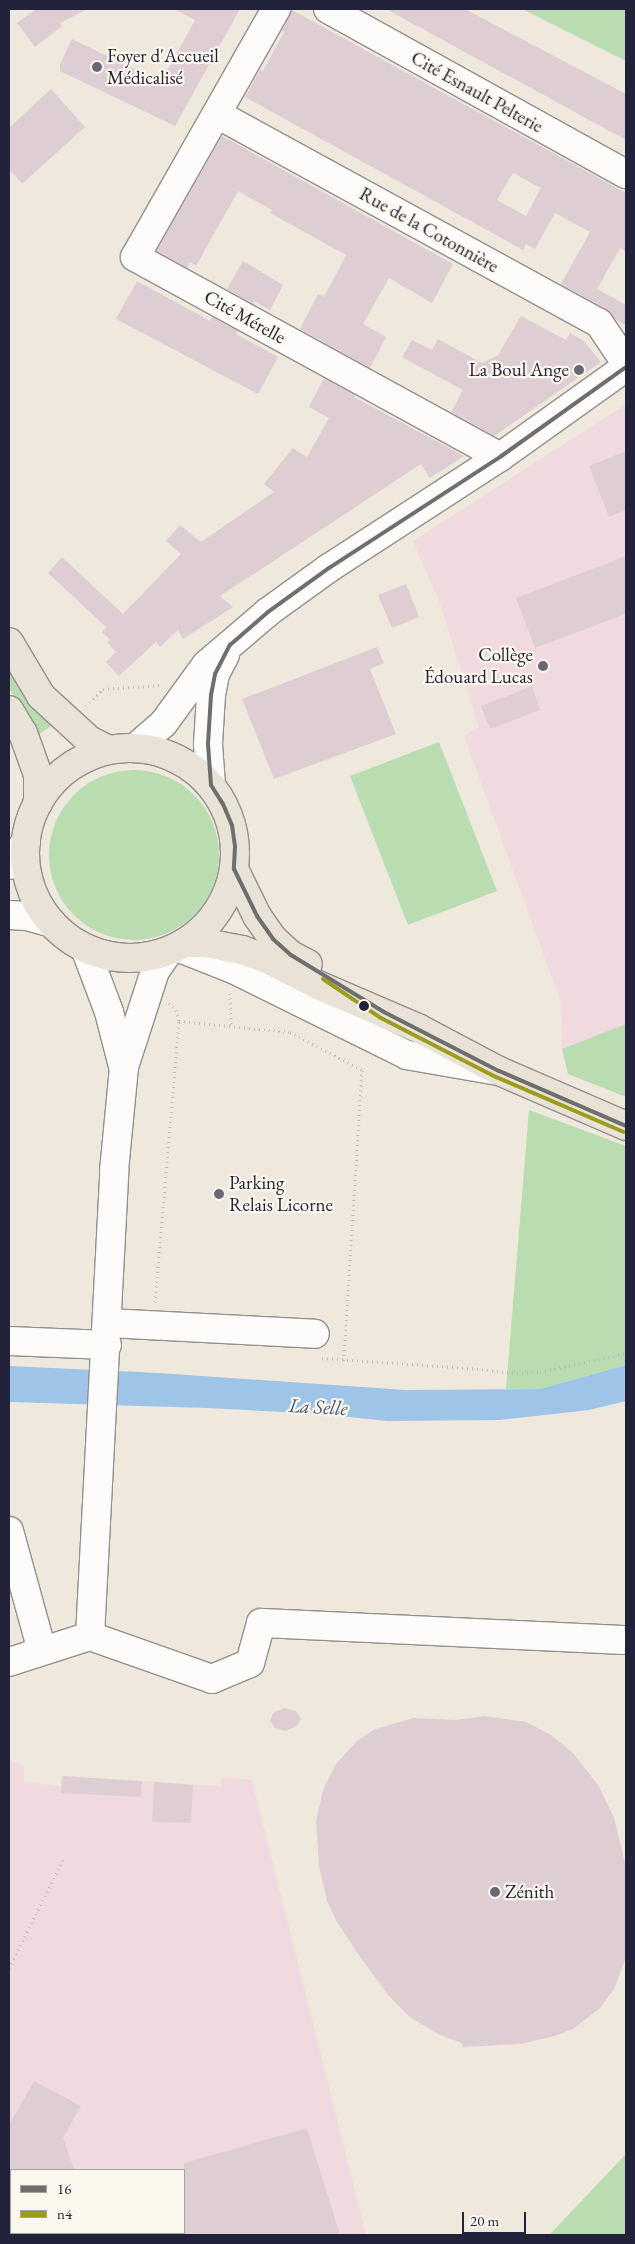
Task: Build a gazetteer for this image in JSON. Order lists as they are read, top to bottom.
{
  "streets": {
    "street": ["Cité Esnault Pelterie", "Rue de la Cotonnière", "Cité Mérelle"]
  },
  "crossings": [
    ["Rue de la Cotonnière", "Cité Mérelle"]
  ],
  "water": ["La Selle"],
  "places": [
    "Foyer d'Accueil Médicalisé",
    "La Boul Ange",
    "Collège Édouard Lucas",
    "Parking Relais Licorne",
    "Zénith"
  ],
  "lines": ["transit line 16", "transit line n4"],
  "legend": ["16", "n4"],
  "scale_bar": "20 m"
}
